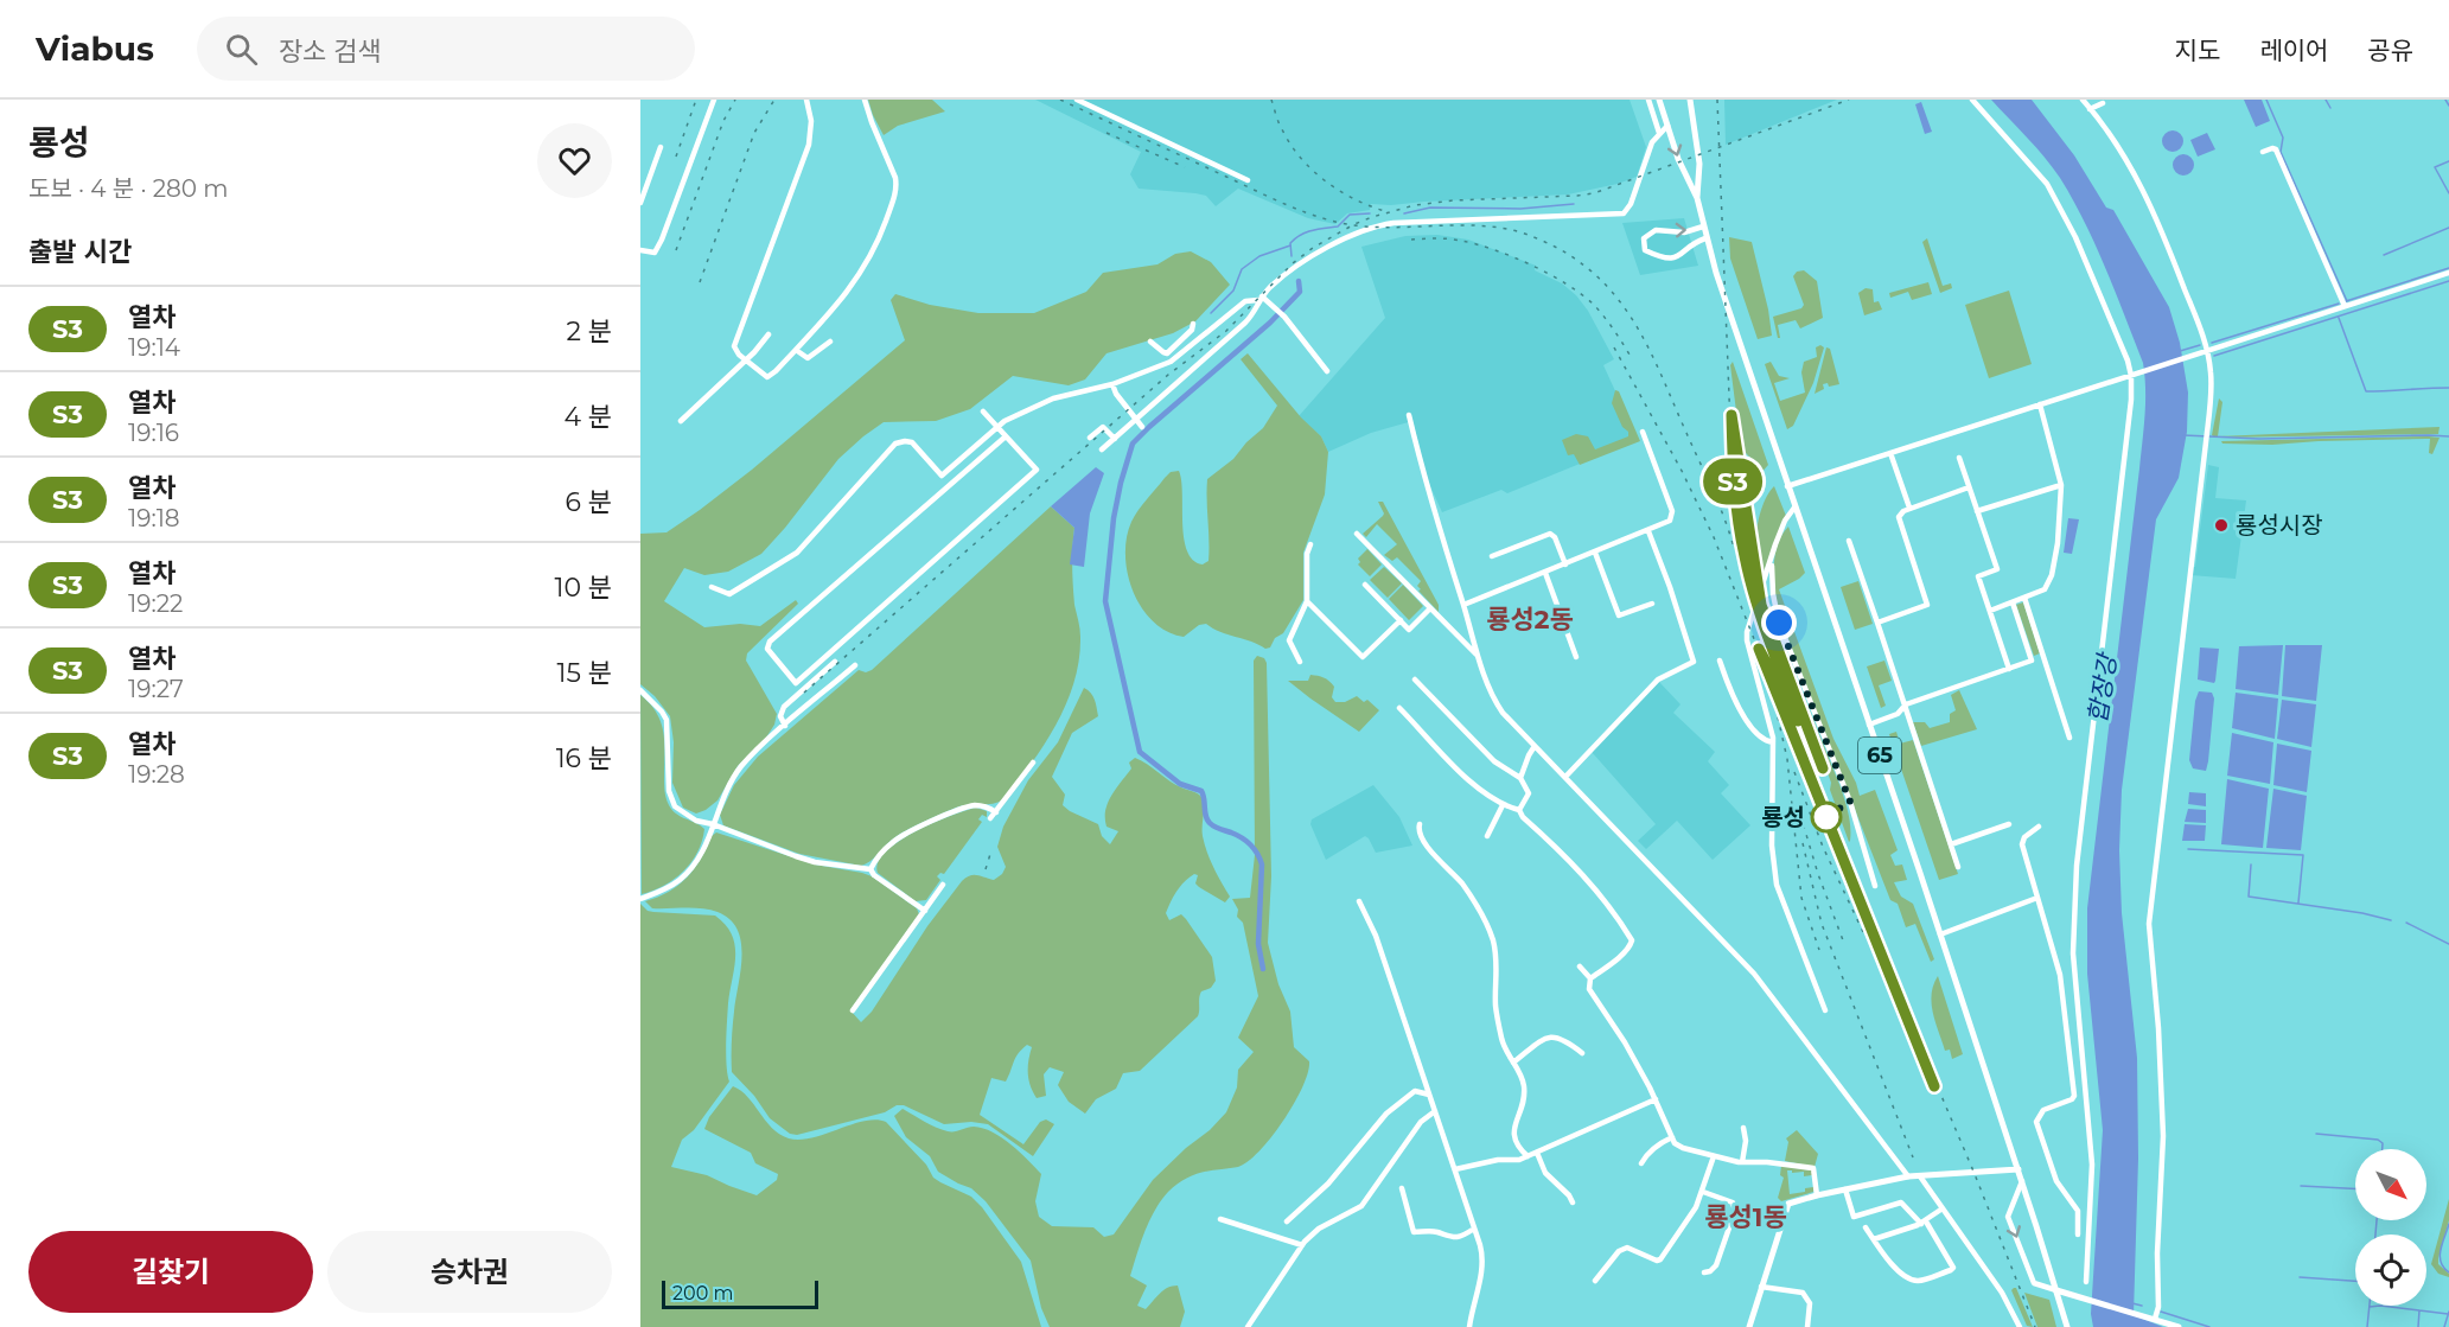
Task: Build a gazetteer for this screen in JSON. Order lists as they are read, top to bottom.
{
  "streets": {
    "main road": ["65"]
  },
  "districts": ["룡성2동", "룡성1동"],
  "water": ["합장강"],
  "places": ["룡성시장", "룡성"],
  "scale_bar": "200 m",
  "north": "bottom right",
  "page": {
    "header": "Viabus",
    "search": "장소 검색",
    "nav": ["지도", "레이어", "공유"],
    "heading": [
      ["룡성", "도보 · 4 분 · 280 m"],
      "출발 시간"
    ],
    "on_map": "S3",
    "list": [
      {
        "mark": "S3",
        "name": "열차",
        "note": "19:14",
        "value": "2 분"
      },
      {
        "mark": "S3",
        "name": "열차",
        "note": "19:16",
        "value": "4 분"
      },
      {
        "mark": "S3",
        "name": "열차",
        "note": "19:18",
        "value": "6 분"
      },
      {
        "mark": "S3",
        "name": "열차",
        "note": "19:22",
        "value": "10 분"
      },
      {
        "mark": "S3",
        "name": "열차",
        "note": "19:27",
        "value": "15 분"
      },
      {
        "mark": "S3",
        "name": "열차",
        "note": "19:28",
        "value": "16 분"
      }
    ],
    "buttons": ["길찾기", "승차권"],
    "scale": "200 m"
  }
}
